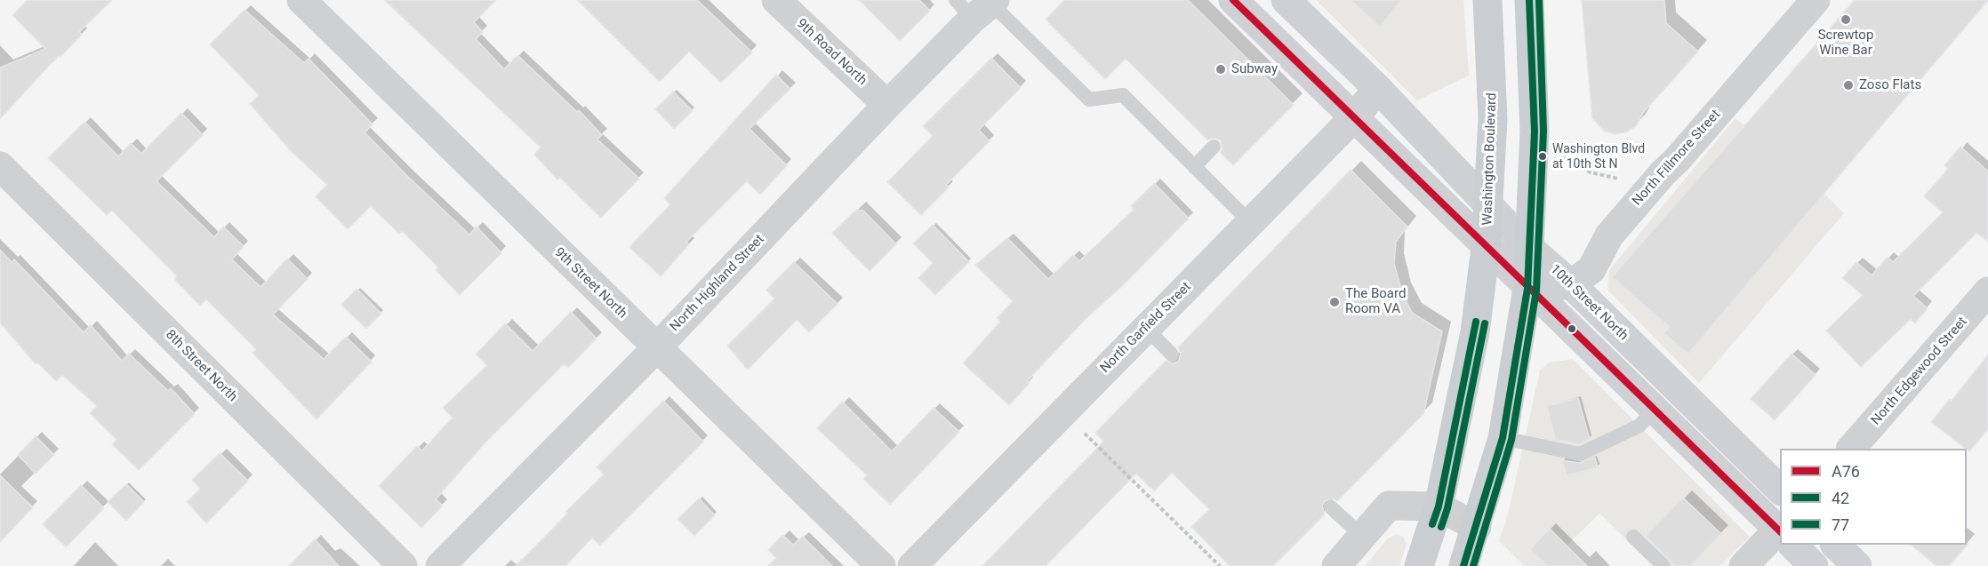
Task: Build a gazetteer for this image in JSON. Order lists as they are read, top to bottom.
{
  "streets": {
    "main road": ["Washington Boulevard", "10th Street North"],
    "street": [
      "9th Road North",
      "North Fillmore Street",
      "9th Street North",
      "North Highland Street",
      "North Garfield Street",
      "8th Street North",
      "North Edgewood Street"
    ]
  },
  "crossings": [
    ["9th Road North", "North Highland Street"],
    ["North Fillmore Street", "10th Street North"],
    ["Washington Boulevard", "10th Street North"],
    ["9th Street North", "North Highland Street"],
    ["10th Street North", "North Garfield Street"]
  ],
  "places": [
    "Screwtop Wine Bar",
    "Subway",
    "Zoso Flats",
    "Washington Blvd at 10th St N",
    "The Board Room VA"
  ],
  "lines": ["transit line A76", "transit line 42", "transit line 77"],
  "legend": ["A76", "42", "77"]
}
